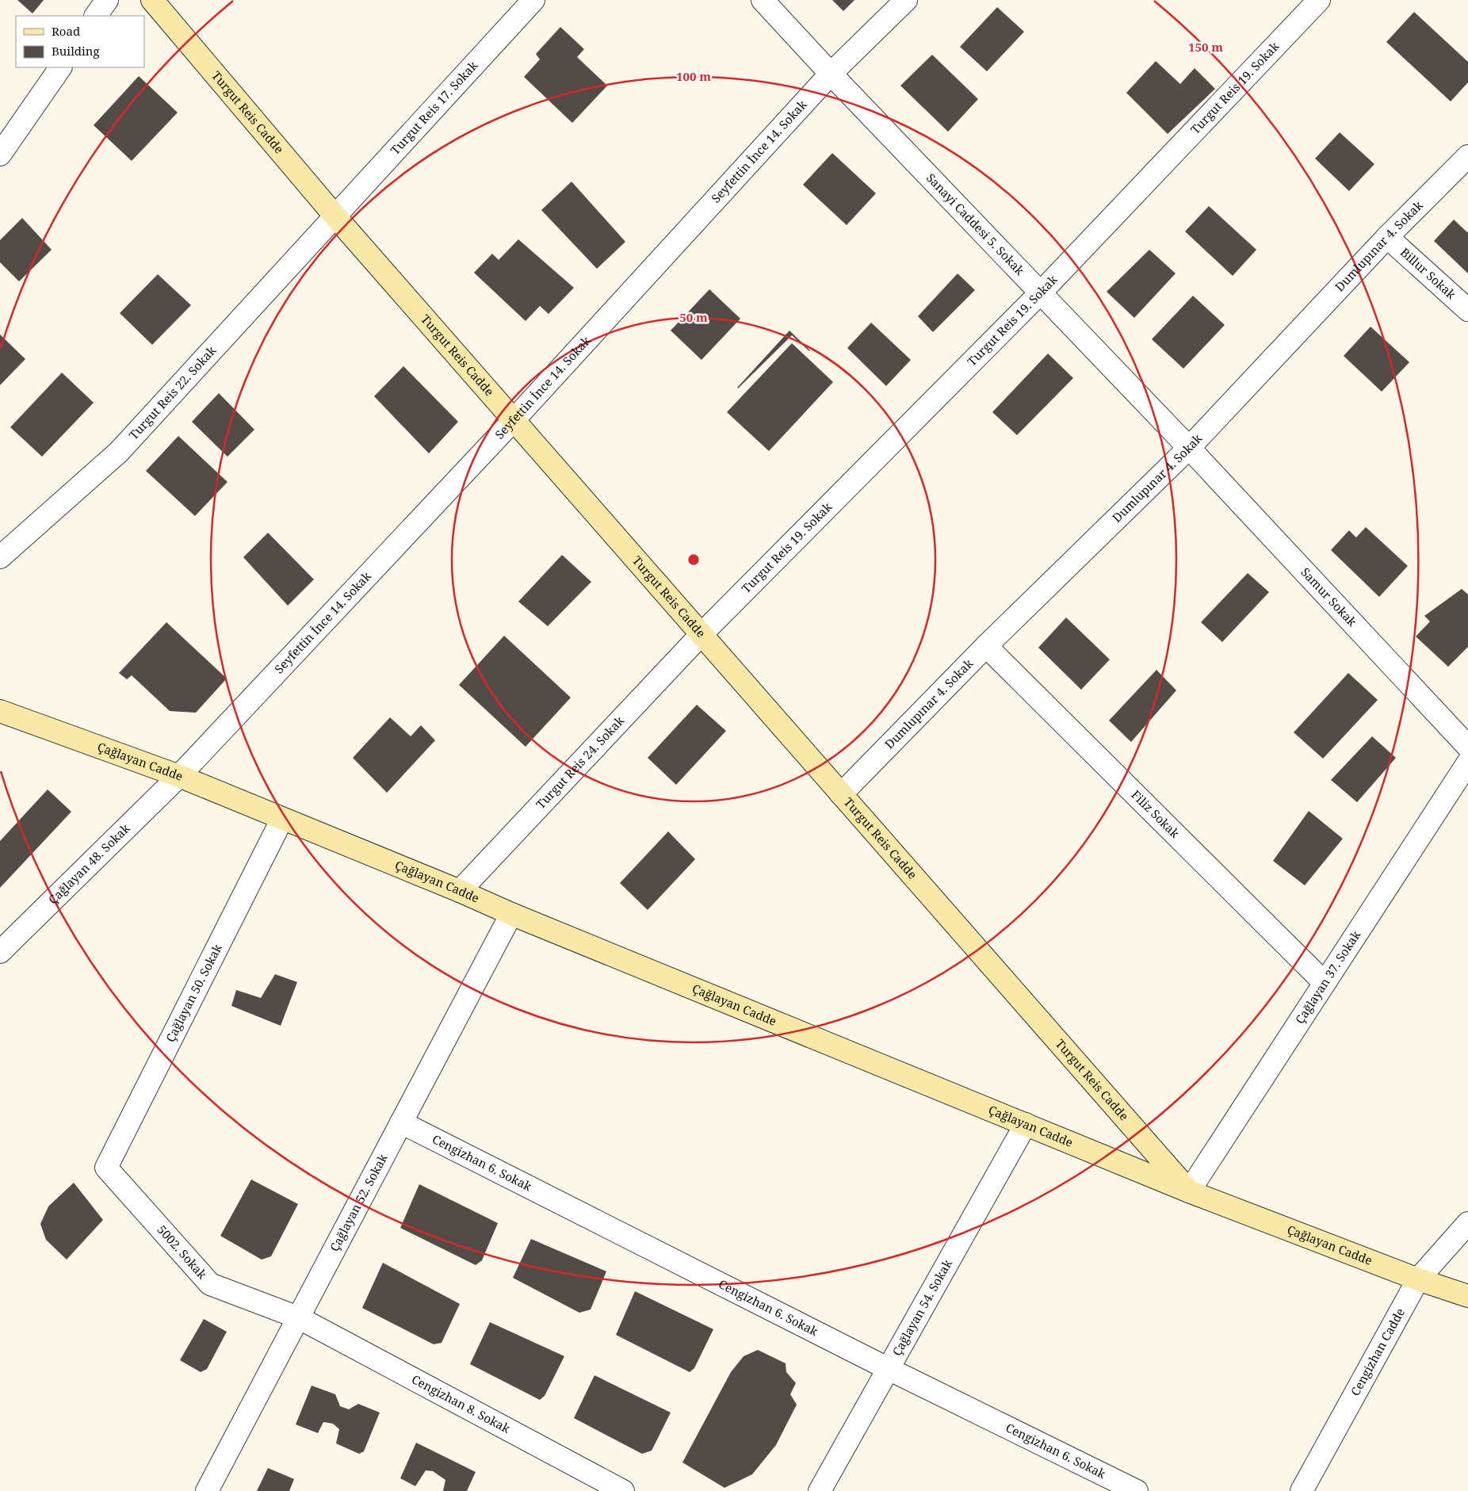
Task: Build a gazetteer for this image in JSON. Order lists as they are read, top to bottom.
{
  "streets": {
    "street": [
      "Turgut Reis 19. Sokak",
      "Turgut Reis 17. Sokak",
      "Turgut Reis Cadde",
      "Seyfettin İnce 14. Sokak",
      "Sanayi Caddesi 5. Sokak",
      "Dumlupınar 4. Sokak",
      "Billur Sokak",
      "Turgut Reis 22. Sokak",
      "Samur Sokak",
      "Çağlayan Cadde",
      "Turgut Reis 24. Sokak",
      "Filiz Sokak",
      "Çağlayan 48. Sokak",
      "Çağlayan 37. Sokak",
      "Çağlayan 50. Sokak",
      "Cengizhan 6. Sokak",
      "Çağlayan 52. Sokak",
      "5002. Sokak",
      "Çağlayan 54. Sokak",
      "Cengizhan Cadde",
      "Cengizhan 8. Sokak"
    ]
  },
  "crossings": [
    ["Turgut Reis 19. Sokak", "Turgut Reis Cadde"],
    ["Turgut Reis 19. Sokak", "Sanayi Caddesi 5. Sokak"],
    ["Turgut Reis 19. Sokak", "Turgut Reis 24. Sokak"],
    ["Turgut Reis 17. Sokak", "Turgut Reis Cadde"],
    ["Turgut Reis 17. Sokak", "Turgut Reis 22. Sokak"],
    ["Turgut Reis Cadde", "Seyfettin İnce 14. Sokak"],
    ["Turgut Reis Cadde", "Dumlupınar 4. Sokak"],
    ["Turgut Reis Cadde", "Turgut Reis 22. Sokak"],
    ["Turgut Reis Cadde", "Çağlayan Cadde"],
    ["Turgut Reis Cadde", "Turgut Reis 24. Sokak"],
    ["Turgut Reis Cadde", "Çağlayan 37. Sokak"],
    ["Seyfettin İnce 14. Sokak", "Sanayi Caddesi 5. Sokak"],
    ["Seyfettin İnce 14. Sokak", "Çağlayan Cadde"],
    ["Seyfettin İnce 14. Sokak", "Çağlayan 48. Sokak"],
    ["Sanayi Caddesi 5. Sokak", "Dumlupınar 4. Sokak"],
    ["Sanayi Caddesi 5. Sokak", "Samur Sokak"],
    ["Dumlupınar 4. Sokak", "Billur Sokak"],
    ["Dumlupınar 4. Sokak", "Samur Sokak"],
    ["Dumlupınar 4. Sokak", "Filiz Sokak"],
    ["Çağlayan Cadde", "Turgut Reis 24. Sokak"],
    ["Çağlayan Cadde", "Çağlayan 48. Sokak"],
    ["Çağlayan Cadde", "Çağlayan 37. Sokak"],
    ["Çağlayan Cadde", "Çağlayan 50. Sokak"],
    ["Çağlayan Cadde", "Çağlayan 52. Sokak"],
    ["Çağlayan Cadde", "Çağlayan 54. Sokak"],
    ["Çağlayan Cadde", "Cengizhan Cadde"],
    ["Filiz Sokak", "Çağlayan 37. Sokak"],
    ["Çağlayan 50. Sokak", "5002. Sokak"],
    ["Cengizhan 6. Sokak", "Çağlayan 52. Sokak"],
    ["Cengizhan 6. Sokak", "Çağlayan 54. Sokak"],
    ["Çağlayan 52. Sokak", "5002. Sokak"],
    ["Çağlayan 52. Sokak", "Cengizhan 8. Sokak"],
    ["5002. Sokak", "Cengizhan 8. Sokak"]
  ],
  "legend": ["Road", "Building"],
  "rings": ["150 m", "100 m", "50 m"]
}
